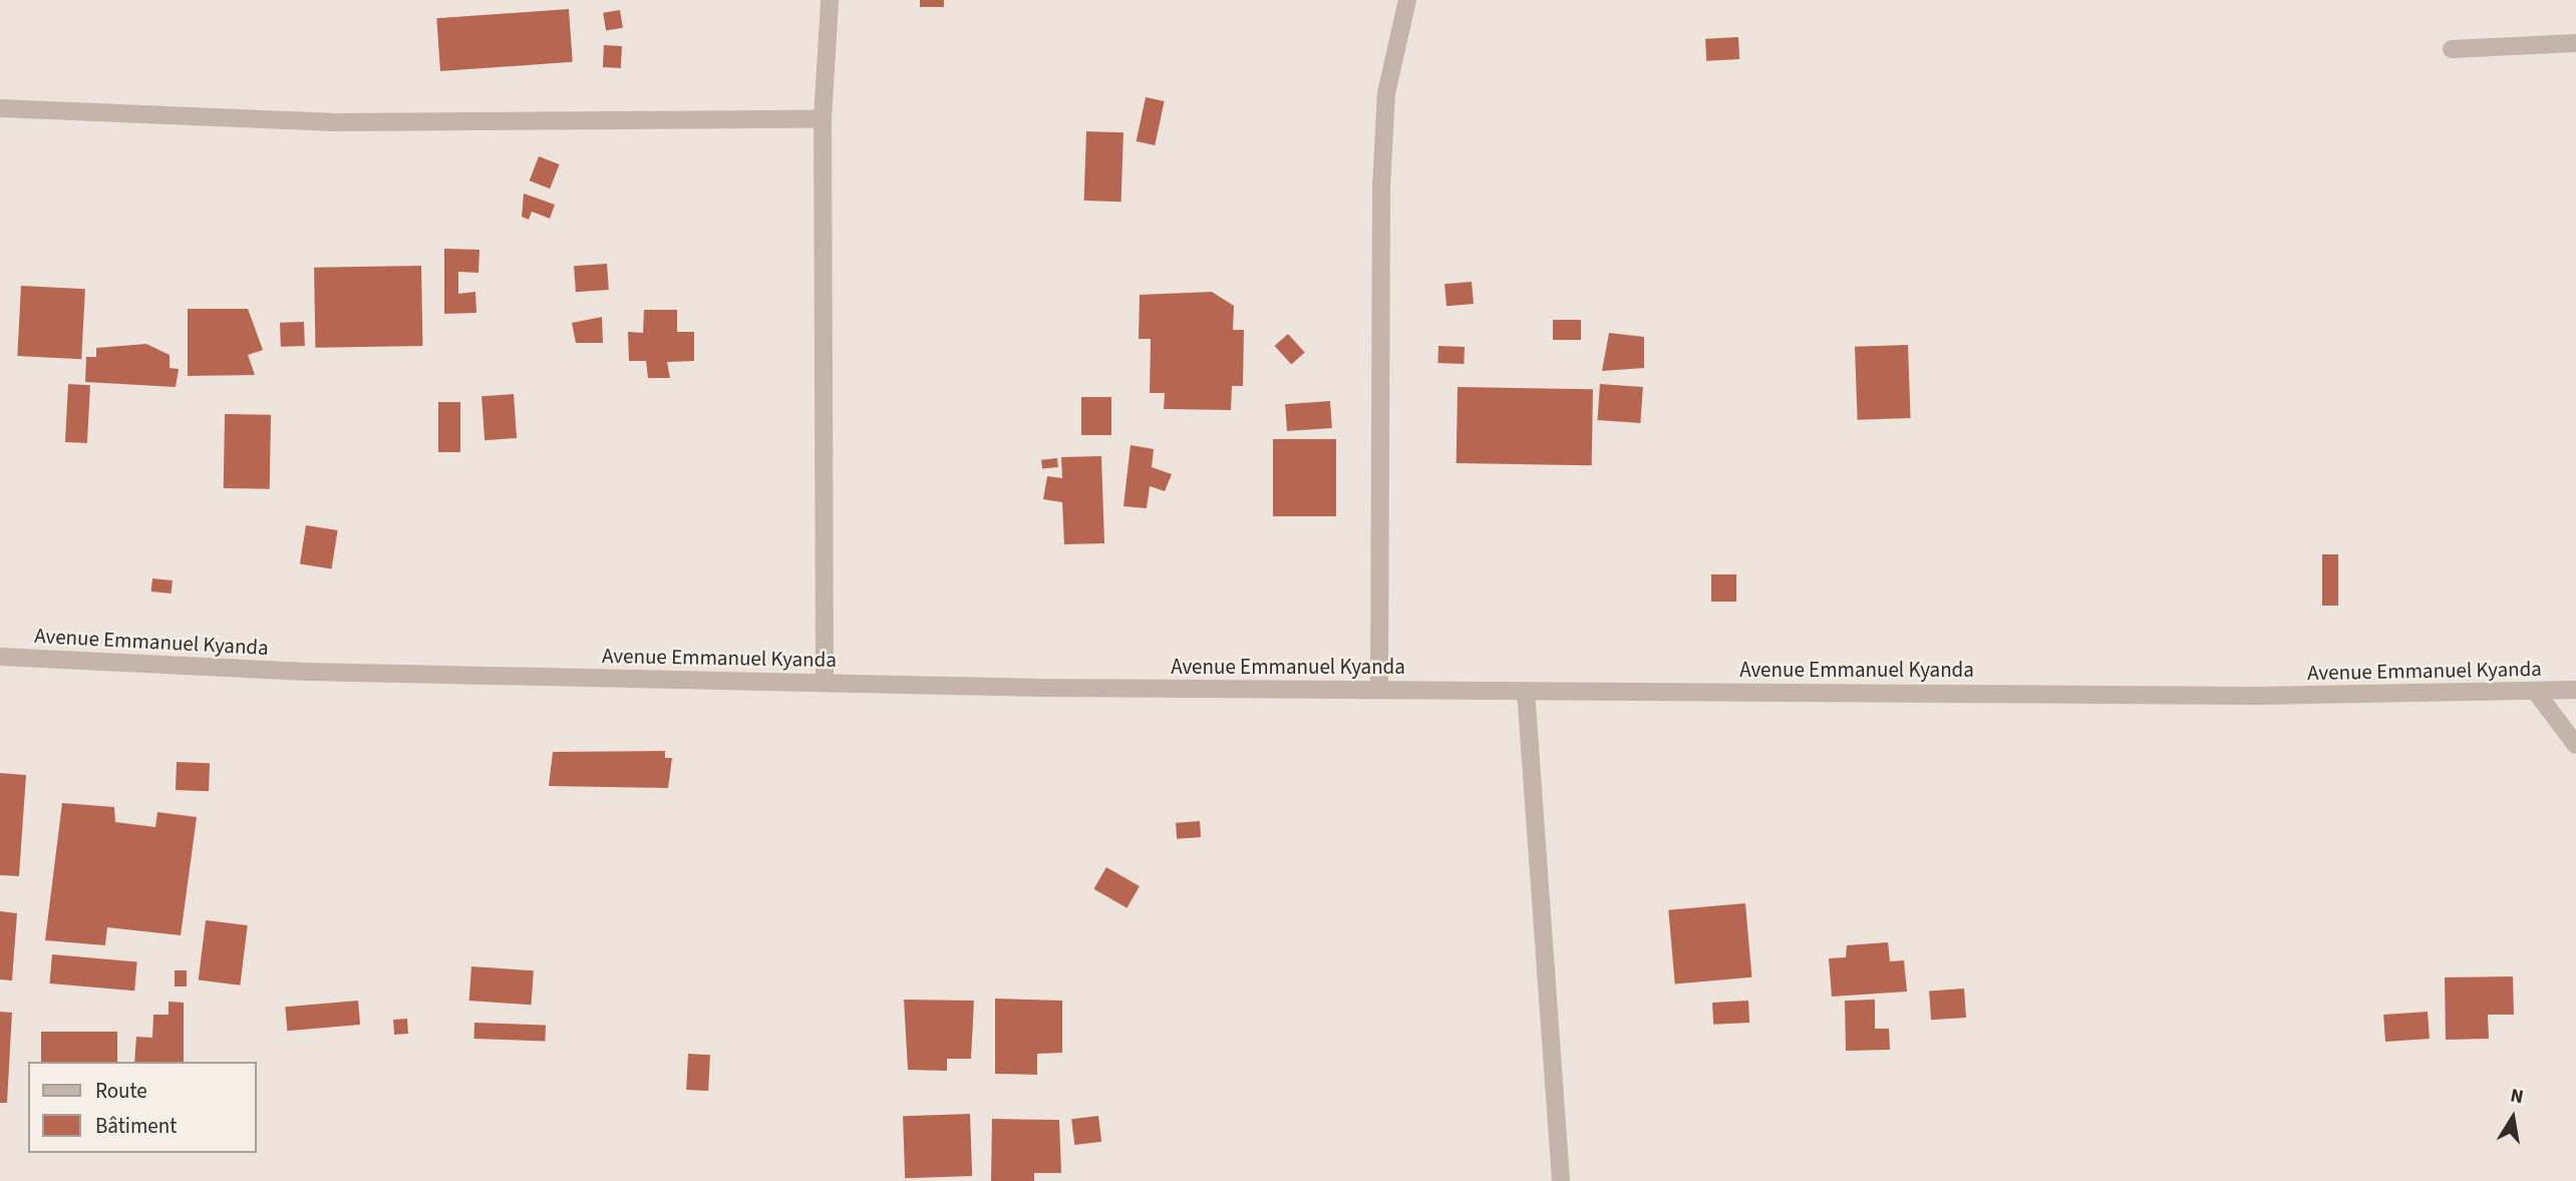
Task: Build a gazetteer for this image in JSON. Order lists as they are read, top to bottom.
{
  "streets": {
    "street": ["Avenue Emmanuel Kyanda"]
  },
  "legend": ["Route", "Bâtiment"],
  "north": "top"
}
